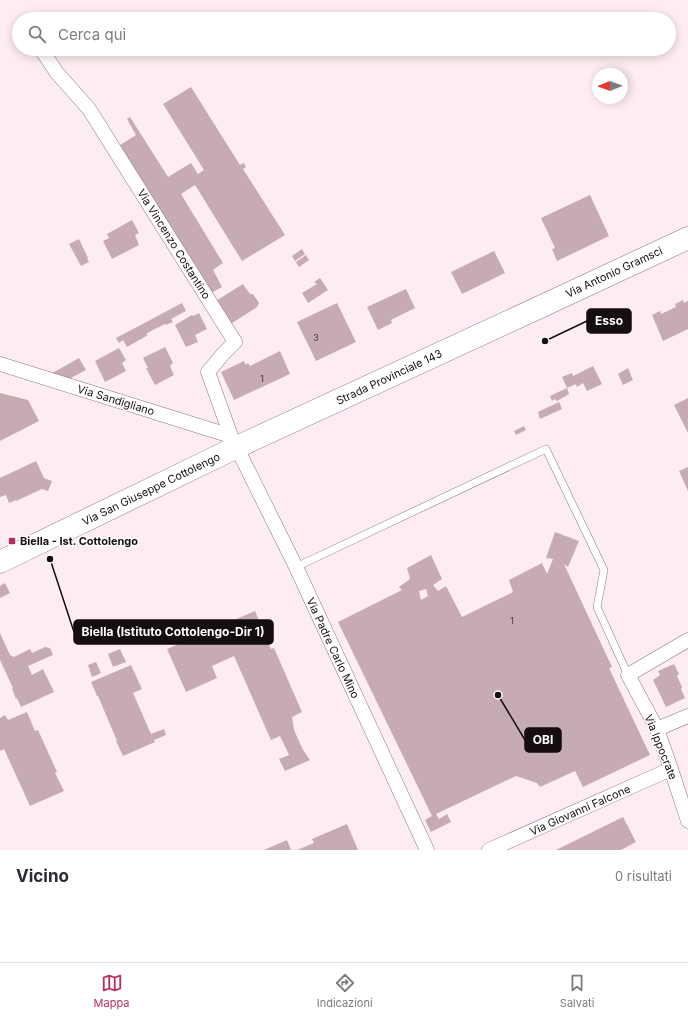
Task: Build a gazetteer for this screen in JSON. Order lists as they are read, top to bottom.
{
  "streets": {
    "main road": ["Via Antonio Gramsci", "Strada Provinciale 143", "Via San Giuseppe Cottolengo"],
    "street": [
      "Via Vincenzo Costantino",
      "Via Sandigliano",
      "Via Padre Carlo Mino",
      "Via Ippocrate",
      "Via Giovanni Falcone"
    ]
  },
  "crossings": [
    ["Via Vincenzo Costantino", "Strada Provinciale 143"],
    ["Via Vincenzo Costantino", "Via Sandigliano"],
    ["Via Vincenzo Costantino", "Via San Giuseppe Cottolengo"],
    ["Via Vincenzo Costantino", "Via Padre Carlo Mino"],
    ["Via Antonio Gramsci", "Strada Provinciale 143"],
    ["Strada Provinciale 143", "Via Sandigliano"],
    ["Strada Provinciale 143", "Via San Giuseppe Cottolengo"],
    ["Strada Provinciale 143", "Via Padre Carlo Mino"],
    ["Via Sandigliano", "Via San Giuseppe Cottolengo"],
    ["Via Sandigliano", "Via Padre Carlo Mino"],
    ["Via San Giuseppe Cottolengo", "Via Padre Carlo Mino"],
    ["Via Ippocrate", "Via Giovanni Falcone"]
  ],
  "places": {
    "other": ["Esso", "Biella (Istituto Cottolengo-Dir 1)", "OBI"],
    "transit": ["Biella - Ist. Cottolengo"]
  },
  "house_numbers": ["3", "1", "1"],
  "north": "left",
  "page": {
    "search": "Cerca qui",
    "heading": ["Vicino", "0 risultati"],
    "nav": ["Mappa", "Indicazioni", "Salvati"]
  }
}
